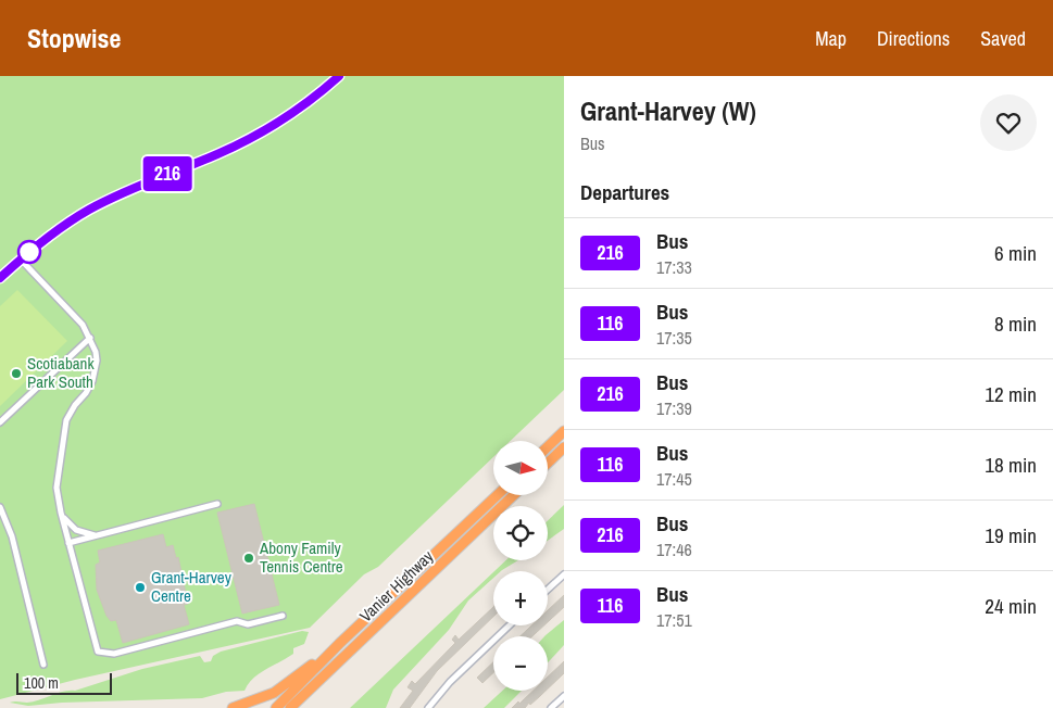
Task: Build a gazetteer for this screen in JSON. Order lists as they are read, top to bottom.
{
  "streets": {
    "highway": ["Vanier Highway"]
  },
  "places": ["Scotiabank Park South", "Abony Family Tennis Centre", "Grant-Harvey Centre"],
  "lines": ["bus line 216"],
  "scale_bar": "100 m",
  "north": "right",
  "page": {
    "header": "Stopwise",
    "nav": ["Map", "Directions", "Saved"],
    "on_map": "216",
    "heading": [
      ["Grant-Harvey (W)", "Bus"],
      "Departures"
    ],
    "list": [
      {
        "mark": "216",
        "name": "Bus",
        "note": "17:33",
        "value": "6 min"
      },
      {
        "mark": "116",
        "name": "Bus",
        "note": "17:35",
        "value": "8 min"
      },
      {
        "mark": "216",
        "name": "Bus",
        "note": "17:39",
        "value": "12 min"
      },
      {
        "mark": "116",
        "name": "Bus",
        "note": "17:45",
        "value": "18 min"
      },
      {
        "mark": "216",
        "name": "Bus",
        "note": "17:46",
        "value": "19 min"
      },
      {
        "mark": "116",
        "name": "Bus",
        "note": "17:51",
        "value": "24 min"
      }
    ],
    "map_buttons": ["+", "−"],
    "scale": "100 m"
  }
}
